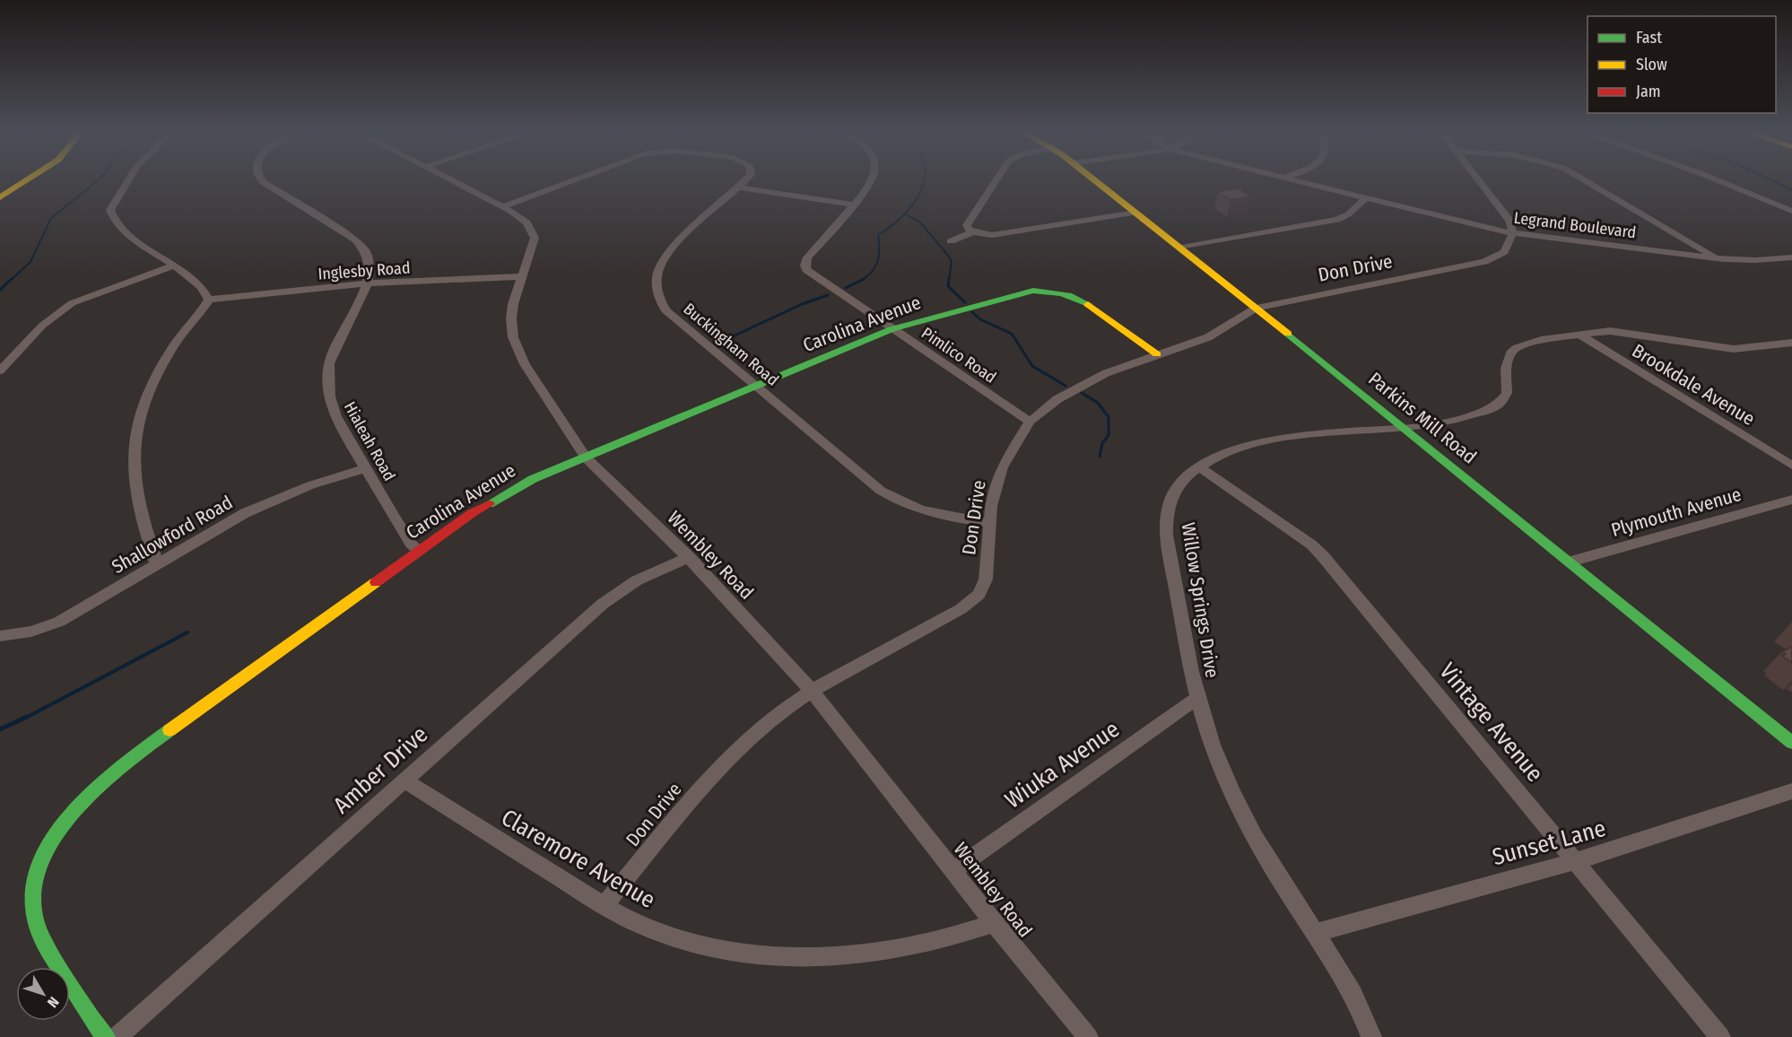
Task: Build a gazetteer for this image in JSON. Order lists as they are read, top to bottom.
{
  "streets": {
    "street": [
      "Legrand Boulevard",
      "Don Drive",
      "Inglesby Road",
      "Carolina Avenue",
      "Buckingham Road",
      "Pimlico Road",
      "Brookdale Avenue",
      "Parkins Mill Road",
      "Hialeah Road",
      "Plymouth Avenue",
      "Shallowford Road",
      "Wembley Road",
      "Willow Springs Drive",
      "Vintage Avenue",
      "Wiuka Avenue",
      "Amber Drive",
      "Sunset Lane",
      "Claremore Avenue"
    ]
  },
  "crossings": [
    ["Legrand Boulevard", "Don Drive"],
    ["Don Drive", "Carolina Avenue"],
    ["Don Drive", "Buckingham Road"],
    ["Don Drive", "Pimlico Road"],
    ["Don Drive", "Parkins Mill Road"],
    ["Don Drive", "Wembley Road"],
    ["Don Drive", "Claremore Avenue"],
    ["Inglesby Road", "Hialeah Road"],
    ["Inglesby Road", "Wembley Road"],
    ["Carolina Avenue", "Buckingham Road"],
    ["Carolina Avenue", "Pimlico Road"],
    ["Carolina Avenue", "Hialeah Road"],
    ["Carolina Avenue", "Wembley Road"],
    ["Buckingham Road", "Wembley Road"],
    ["Brookdale Avenue", "Willow Springs Drive"],
    ["Parkins Mill Road", "Plymouth Avenue"],
    ["Parkins Mill Road", "Willow Springs Drive"],
    ["Hialeah Road", "Shallowford Road"],
    ["Wembley Road", "Wiuka Avenue"],
    ["Wembley Road", "Amber Drive"],
    ["Wembley Road", "Claremore Avenue"],
    ["Willow Springs Drive", "Vintage Avenue"],
    ["Willow Springs Drive", "Wiuka Avenue"],
    ["Willow Springs Drive", "Sunset Lane"],
    ["Vintage Avenue", "Sunset Lane"],
    ["Amber Drive", "Claremore Avenue"]
  ],
  "legend": ["Fast", "Slow", "Jam"],
  "north": "bottom right"
}
